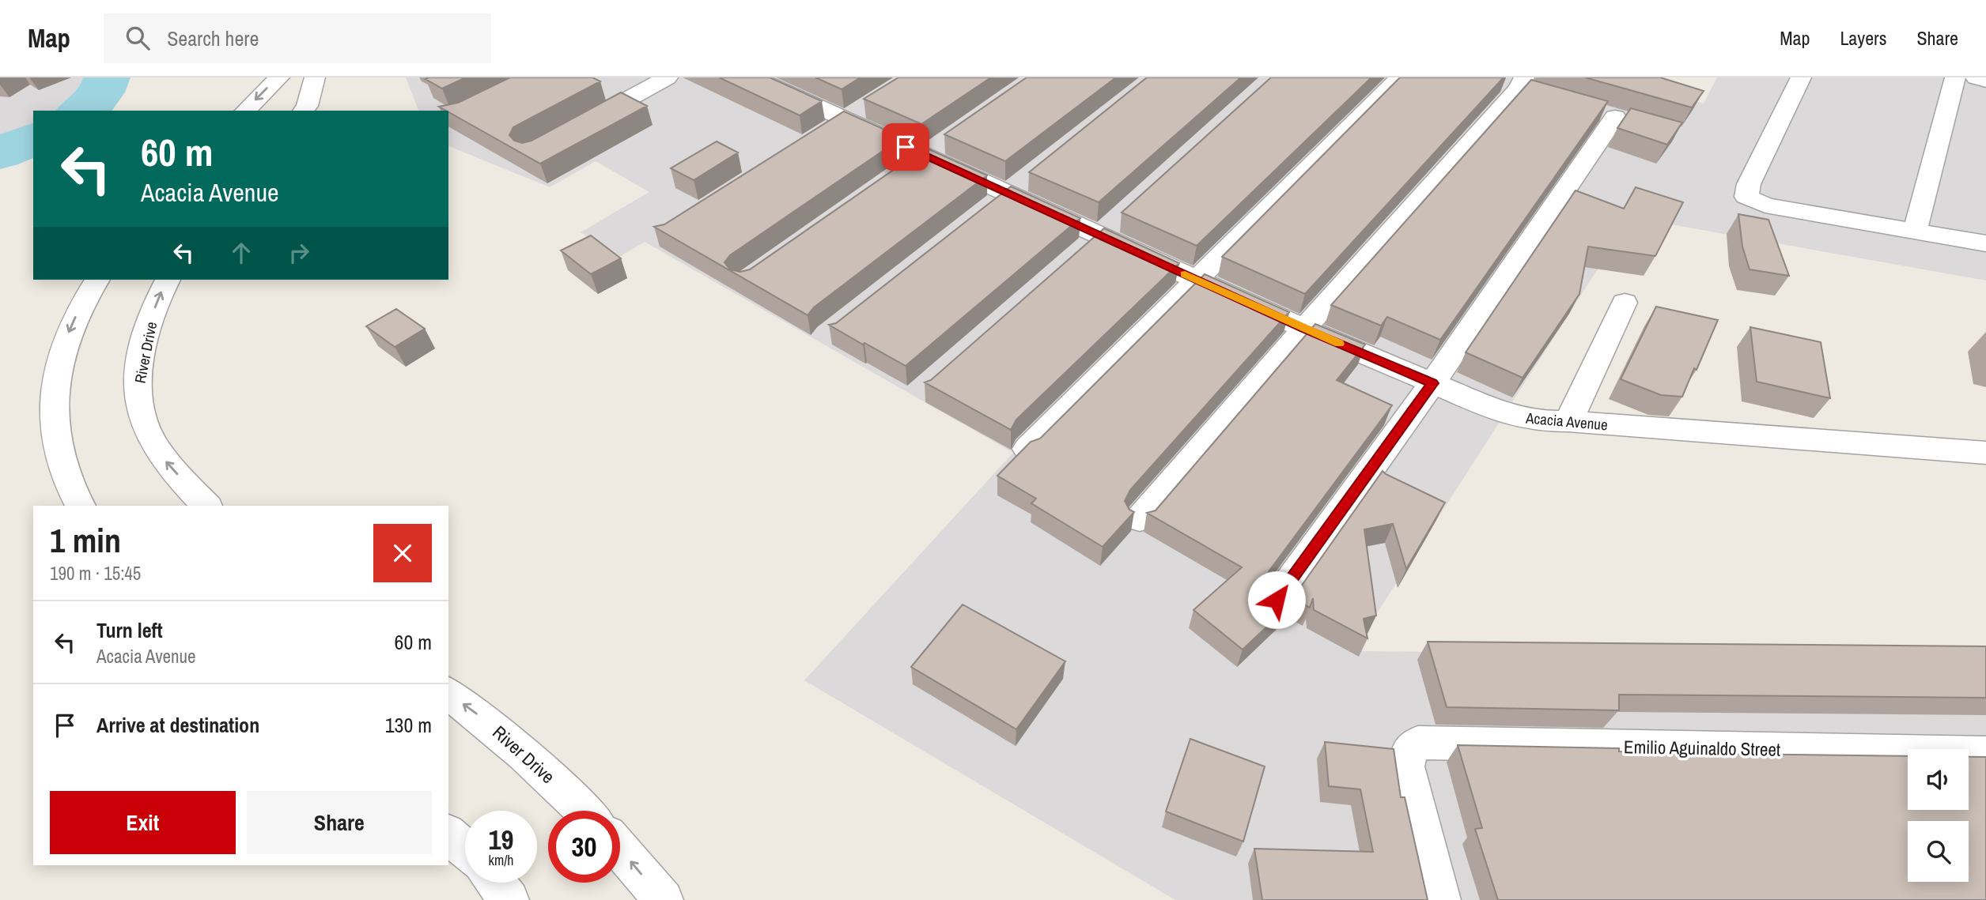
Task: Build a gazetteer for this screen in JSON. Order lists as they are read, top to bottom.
{
  "streets": {
    "street": ["River Drive", "Acacia Avenue", "Emilio Aguinaldo Street"]
  },
  "one_way": ["River Drive"],
  "page": {
    "header": "Map",
    "search": "Search here",
    "nav": ["Map", "Layers", "Share"],
    "turn": ["60 m", "Acacia Avenue"],
    "heading": ["1 min", "190 m · 15:45"],
    "list": [
      {
        "name": "Turn left",
        "note": "Acacia Avenue",
        "value": "60 m"
      },
      {
        "name": "Arrive at destination",
        "value": "130 m"
      }
    ],
    "buttons": ["Exit", "Share"],
    "speed": "19 km/h",
    "limit": "30"
  }
}
